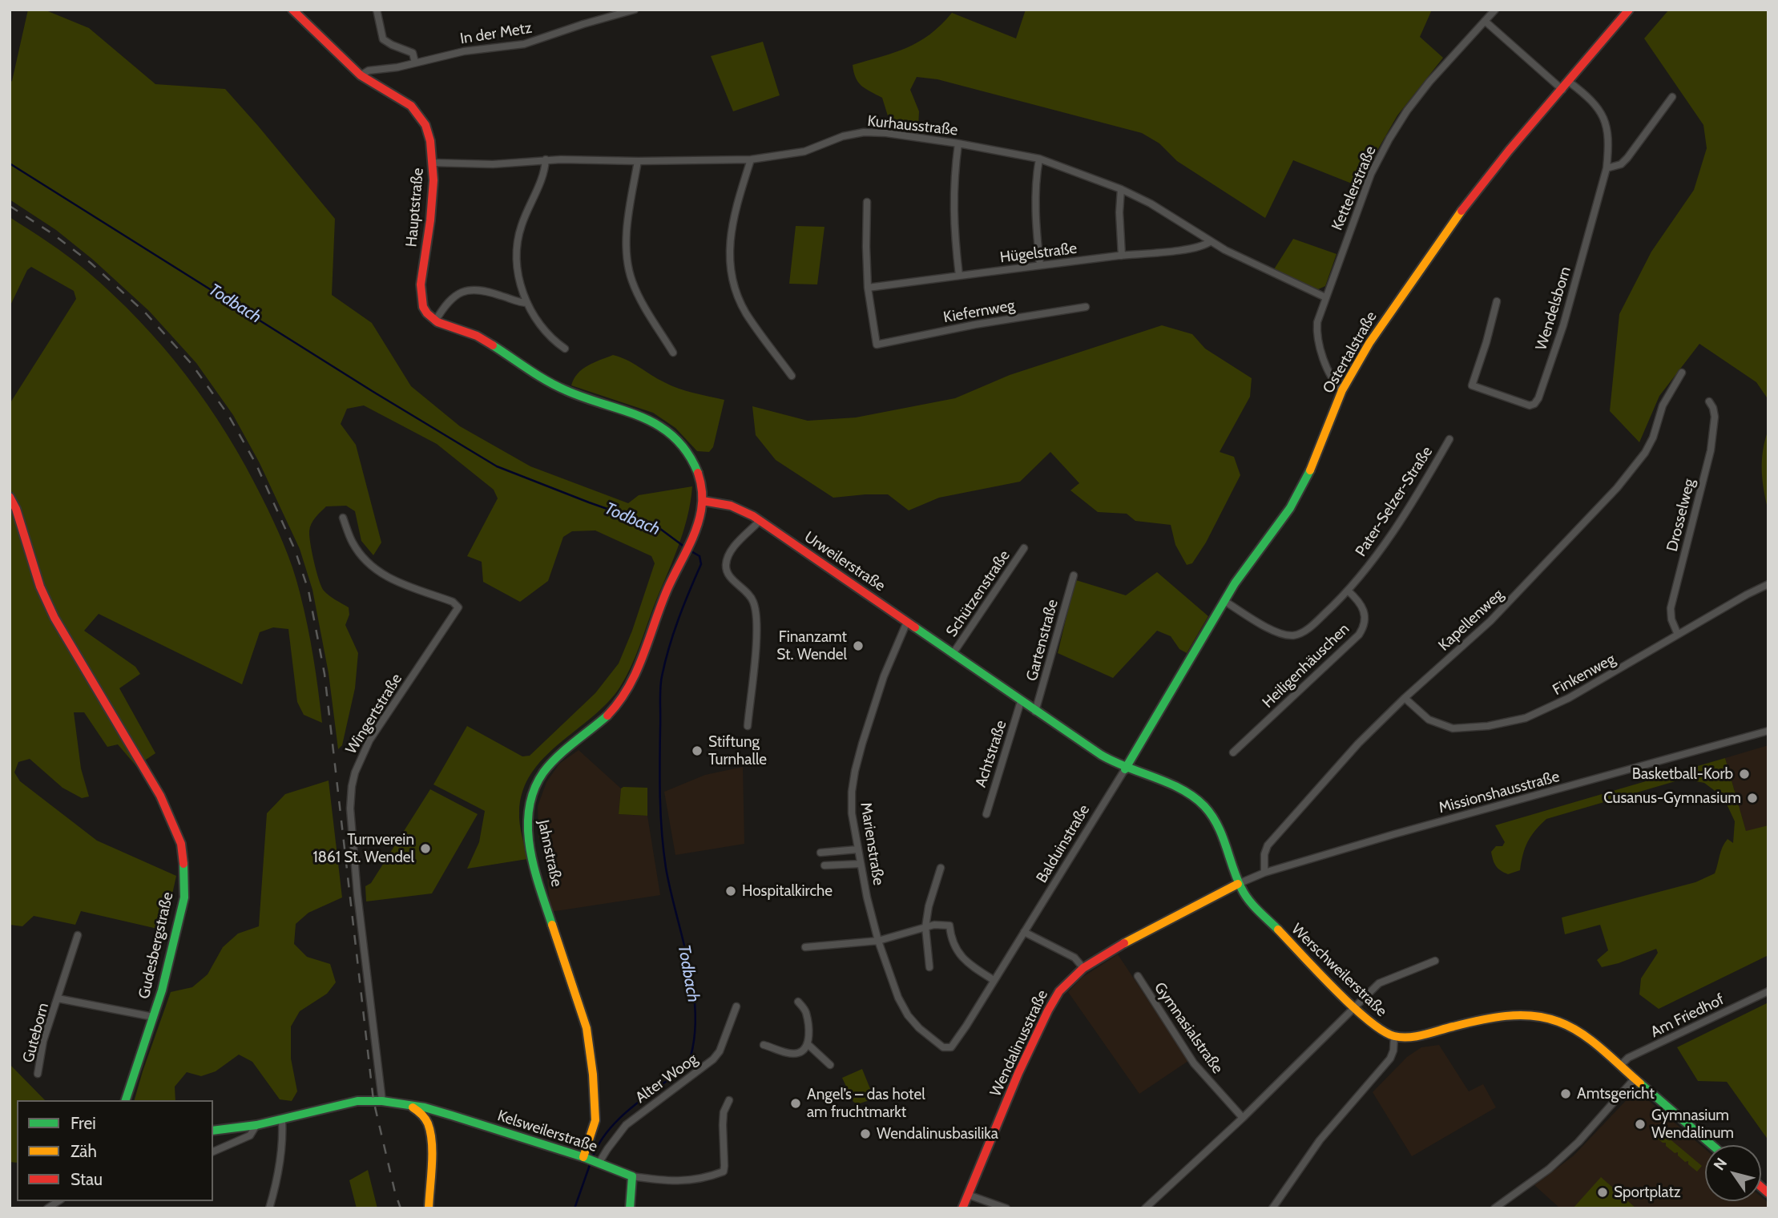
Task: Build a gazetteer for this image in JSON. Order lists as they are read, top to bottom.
{
  "streets": {
    "main road": [
      "Hauptstraße",
      "Ostertalstraße",
      "Urweilerstraße",
      "Jahnstraße",
      "Gudesbergstraße",
      "Werschweilerstraße",
      "Wendalinusstraße",
      "Kelsweilerstraße"
    ],
    "street": [
      "In der Metz",
      "Kurhausstraße",
      "Kettelerstraße",
      "Hügelstraße",
      "Wendelsborn",
      "Kiefernweg",
      "Pater-Selzer-Straße",
      "Drosselweg",
      "Schützenstraße",
      "Kapellenweg",
      "Gartenstraße",
      "Heiligenhäuschen",
      "Finkenweg",
      "Wingertstraße",
      "Achtstraße",
      "Missionshausstraße",
      "Marienstraße",
      "Balduinstraße",
      "Am Friedhof",
      "Gymnasialstraße",
      "Guteborn",
      "Alter Woog"
    ]
  },
  "crossings": [
    ["In der Metz", "Hauptstraße"],
    ["Kurhausstraße", "Kettelerstraße"],
    ["Kurhausstraße", "Hauptstraße"],
    ["Kurhausstraße", "Hügelstraße"],
    ["Kettelerstraße", "Ostertalstraße"],
    ["Hügelstraße", "Kiefernweg"],
    ["Wendelsborn", "Ostertalstraße"],
    ["Ostertalstraße", "Pater-Selzer-Straße"],
    ["Ostertalstraße", "Urweilerstraße"],
    ["Ostertalstraße", "Balduinstraße"],
    ["Ostertalstraße", "Werschweilerstraße"],
    ["Pater-Selzer-Straße", "Heiligenhäuschen"],
    ["Drosselweg", "Finkenweg"],
    ["Urweilerstraße", "Schützenstraße"],
    ["Urweilerstraße", "Gartenstraße"],
    ["Urweilerstraße", "Achtstraße"],
    ["Urweilerstraße", "Marienstraße"],
    ["Urweilerstraße", "Balduinstraße"],
    ["Urweilerstraße", "Jahnstraße"],
    ["Urweilerstraße", "Werschweilerstraße"],
    ["Kapellenweg", "Finkenweg"],
    ["Kapellenweg", "Missionshausstraße"],
    ["Wingertstraße", "Kelsweilerstraße"],
    ["Missionshausstraße", "Werschweilerstraße"],
    ["Missionshausstraße", "Wendalinusstraße"],
    ["Marienstraße", "Balduinstraße"],
    ["Balduinstraße", "Werschweilerstraße"],
    ["Jahnstraße", "Alter Woog"],
    ["Jahnstraße", "Kelsweilerstraße"],
    ["Gudesbergstraße", "Guteborn"],
    ["Werschweilerstraße", "Am Friedhof"],
    ["Werschweilerstraße", "Wendalinusstraße"],
    ["Alter Woog", "Kelsweilerstraße"]
  ],
  "water": ["Todbach"],
  "places": [
    "Finanzamt St. Wendel",
    "Stiftung Turnhalle",
    "Basketball-Korb",
    "Cusanus-Gymnasium",
    "Turnverein 1861 St. Wendel",
    "Hospitalkirche",
    "Amtsgericht",
    "Angel’s – das hotel am fruchtmarkt",
    "Gymnasium Wendalinum",
    "Wendalinusbasilika",
    "Sportplatz"
  ],
  "legend": ["Frei", "Zäh", "Stau"],
  "north": "top left"
}
